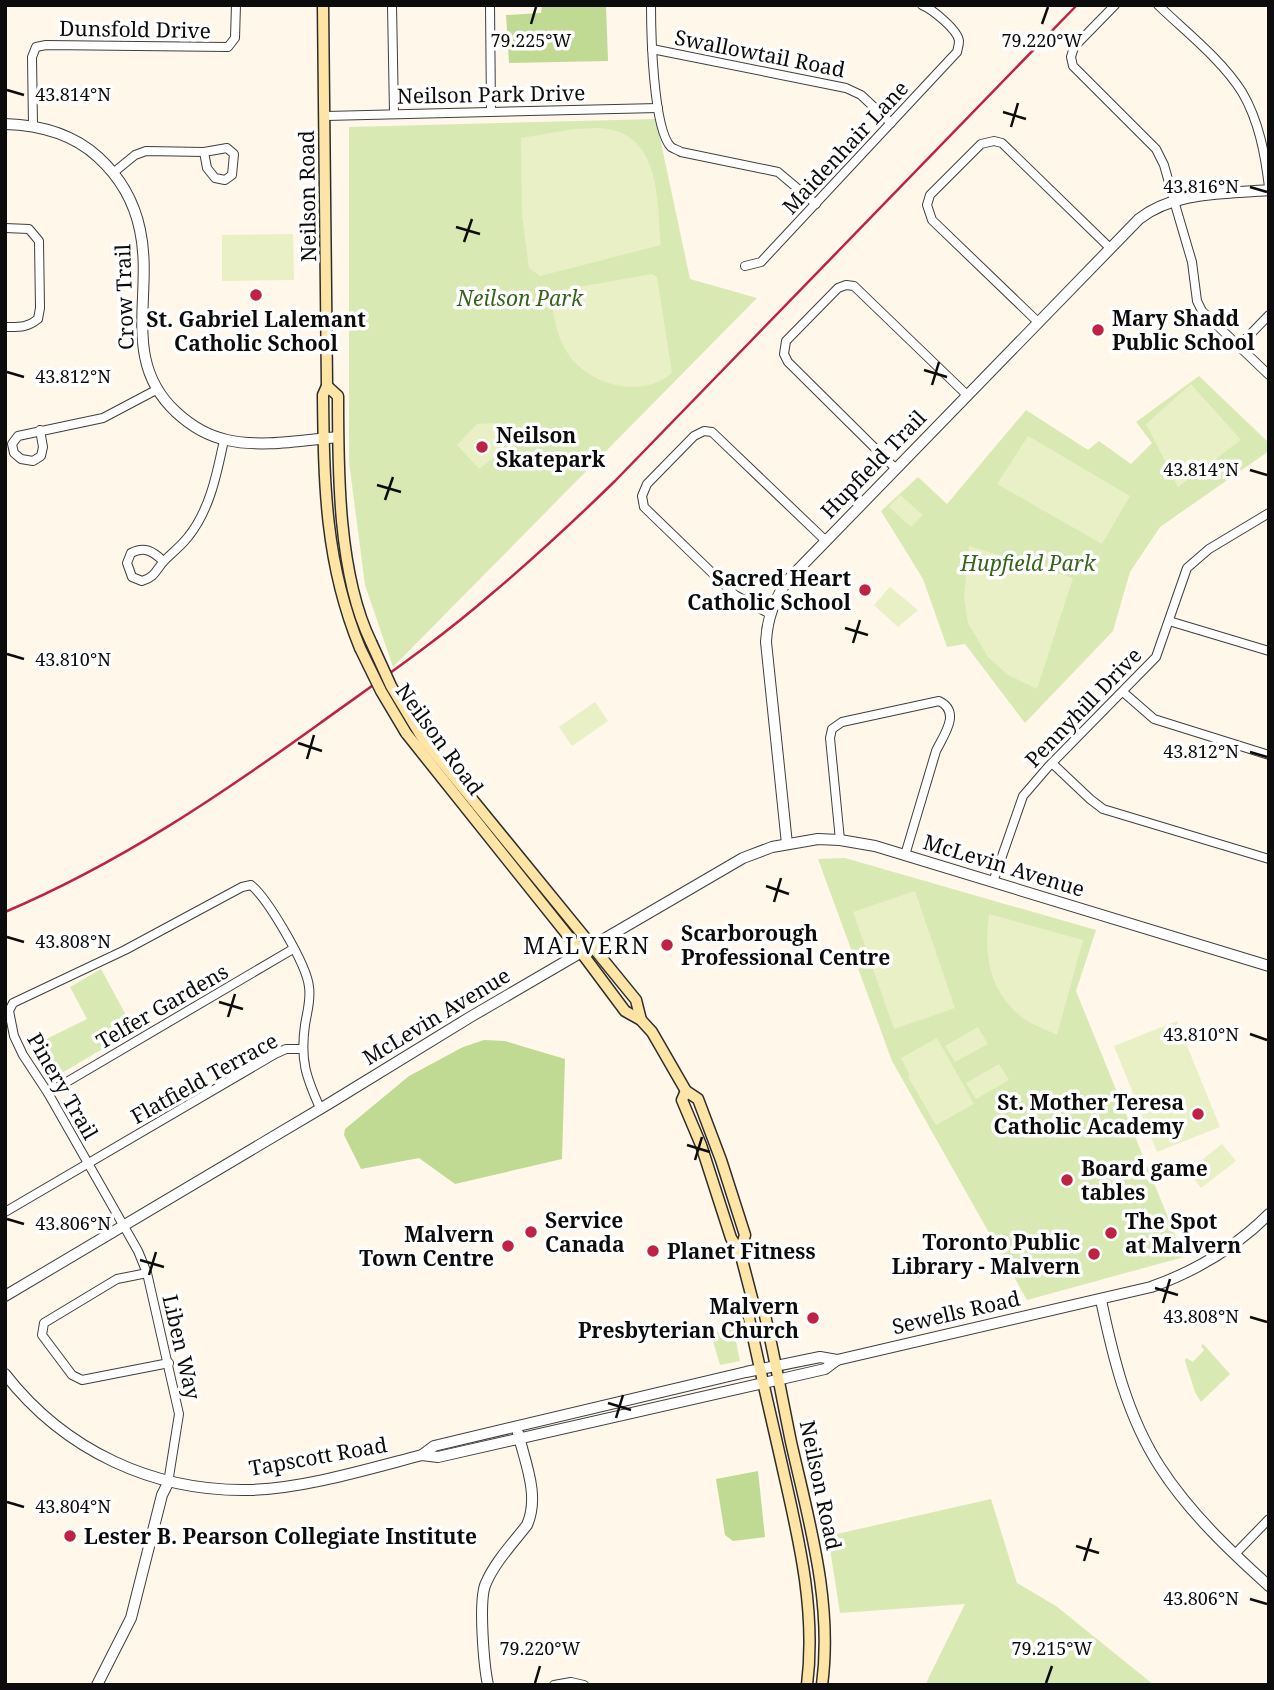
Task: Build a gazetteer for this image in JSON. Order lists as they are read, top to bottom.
{
  "streets": {
    "main road": ["Neilson Road"],
    "street": [
      "Dunsfold Drive",
      "Swallowtail Road",
      "Neilson Park Drive",
      "Maidenhair Lane",
      "Crow Trail",
      "Hupfield Trail",
      "Pennyhill Drive",
      "McLevin Avenue",
      "Telfer Gardens",
      "Flatfield Terrace",
      "Pinery Trail",
      "Sewells Road",
      "Liben Way",
      "Tapscott Road"
    ]
  },
  "crossings": [
    ["Dunsfold Drive", "Crow Trail"],
    ["Swallowtail Road", "Maidenhair Lane"],
    ["Neilson Park Drive", "Neilson Road"],
    ["Neilson Road", "Crow Trail"],
    ["Neilson Road", "McLevin Avenue"],
    ["Neilson Road", "Sewells Road"],
    ["Neilson Road", "Tapscott Road"],
    ["Hupfield Trail", "McLevin Avenue"],
    ["Pennyhill Drive", "McLevin Avenue"],
    ["McLevin Avenue", "Pinery Trail"],
    ["McLevin Avenue", "Liben Way"],
    ["Telfer Gardens", "Pinery Trail"],
    ["Flatfield Terrace", "Pinery Trail"],
    ["Pinery Trail", "Liben Way"],
    ["Sewells Road", "Tapscott Road"],
    ["Liben Way", "Tapscott Road"]
  ],
  "districts": ["MALVERN"],
  "parks": ["Neilson Park", "Hupfield Park"],
  "places": [
    "St. Gabriel Lalemant Catholic School",
    "Mary Shadd Public School",
    "Neilson Skatepark",
    "Sacred Heart Catholic School",
    "Scarborough Professional Centre",
    "St. Mother Teresa Catholic Academy",
    "Board game tables",
    "Service Canada",
    "The Spot at Malvern",
    "Malvern Town Centre",
    "Planet Fitness",
    "Toronto Public Library - Malvern",
    "Malvern Presbyterian Church",
    "Lester B. Pearson Collegiate Institute"
  ],
  "coordinates": [
    "79.225°W",
    "79.220°W",
    "43.814°N",
    "43.816°N",
    "43.812°N",
    "43.810°N",
    "43.808°N",
    "43.806°N",
    "43.804°N",
    "79.215°W"
  ]
}
